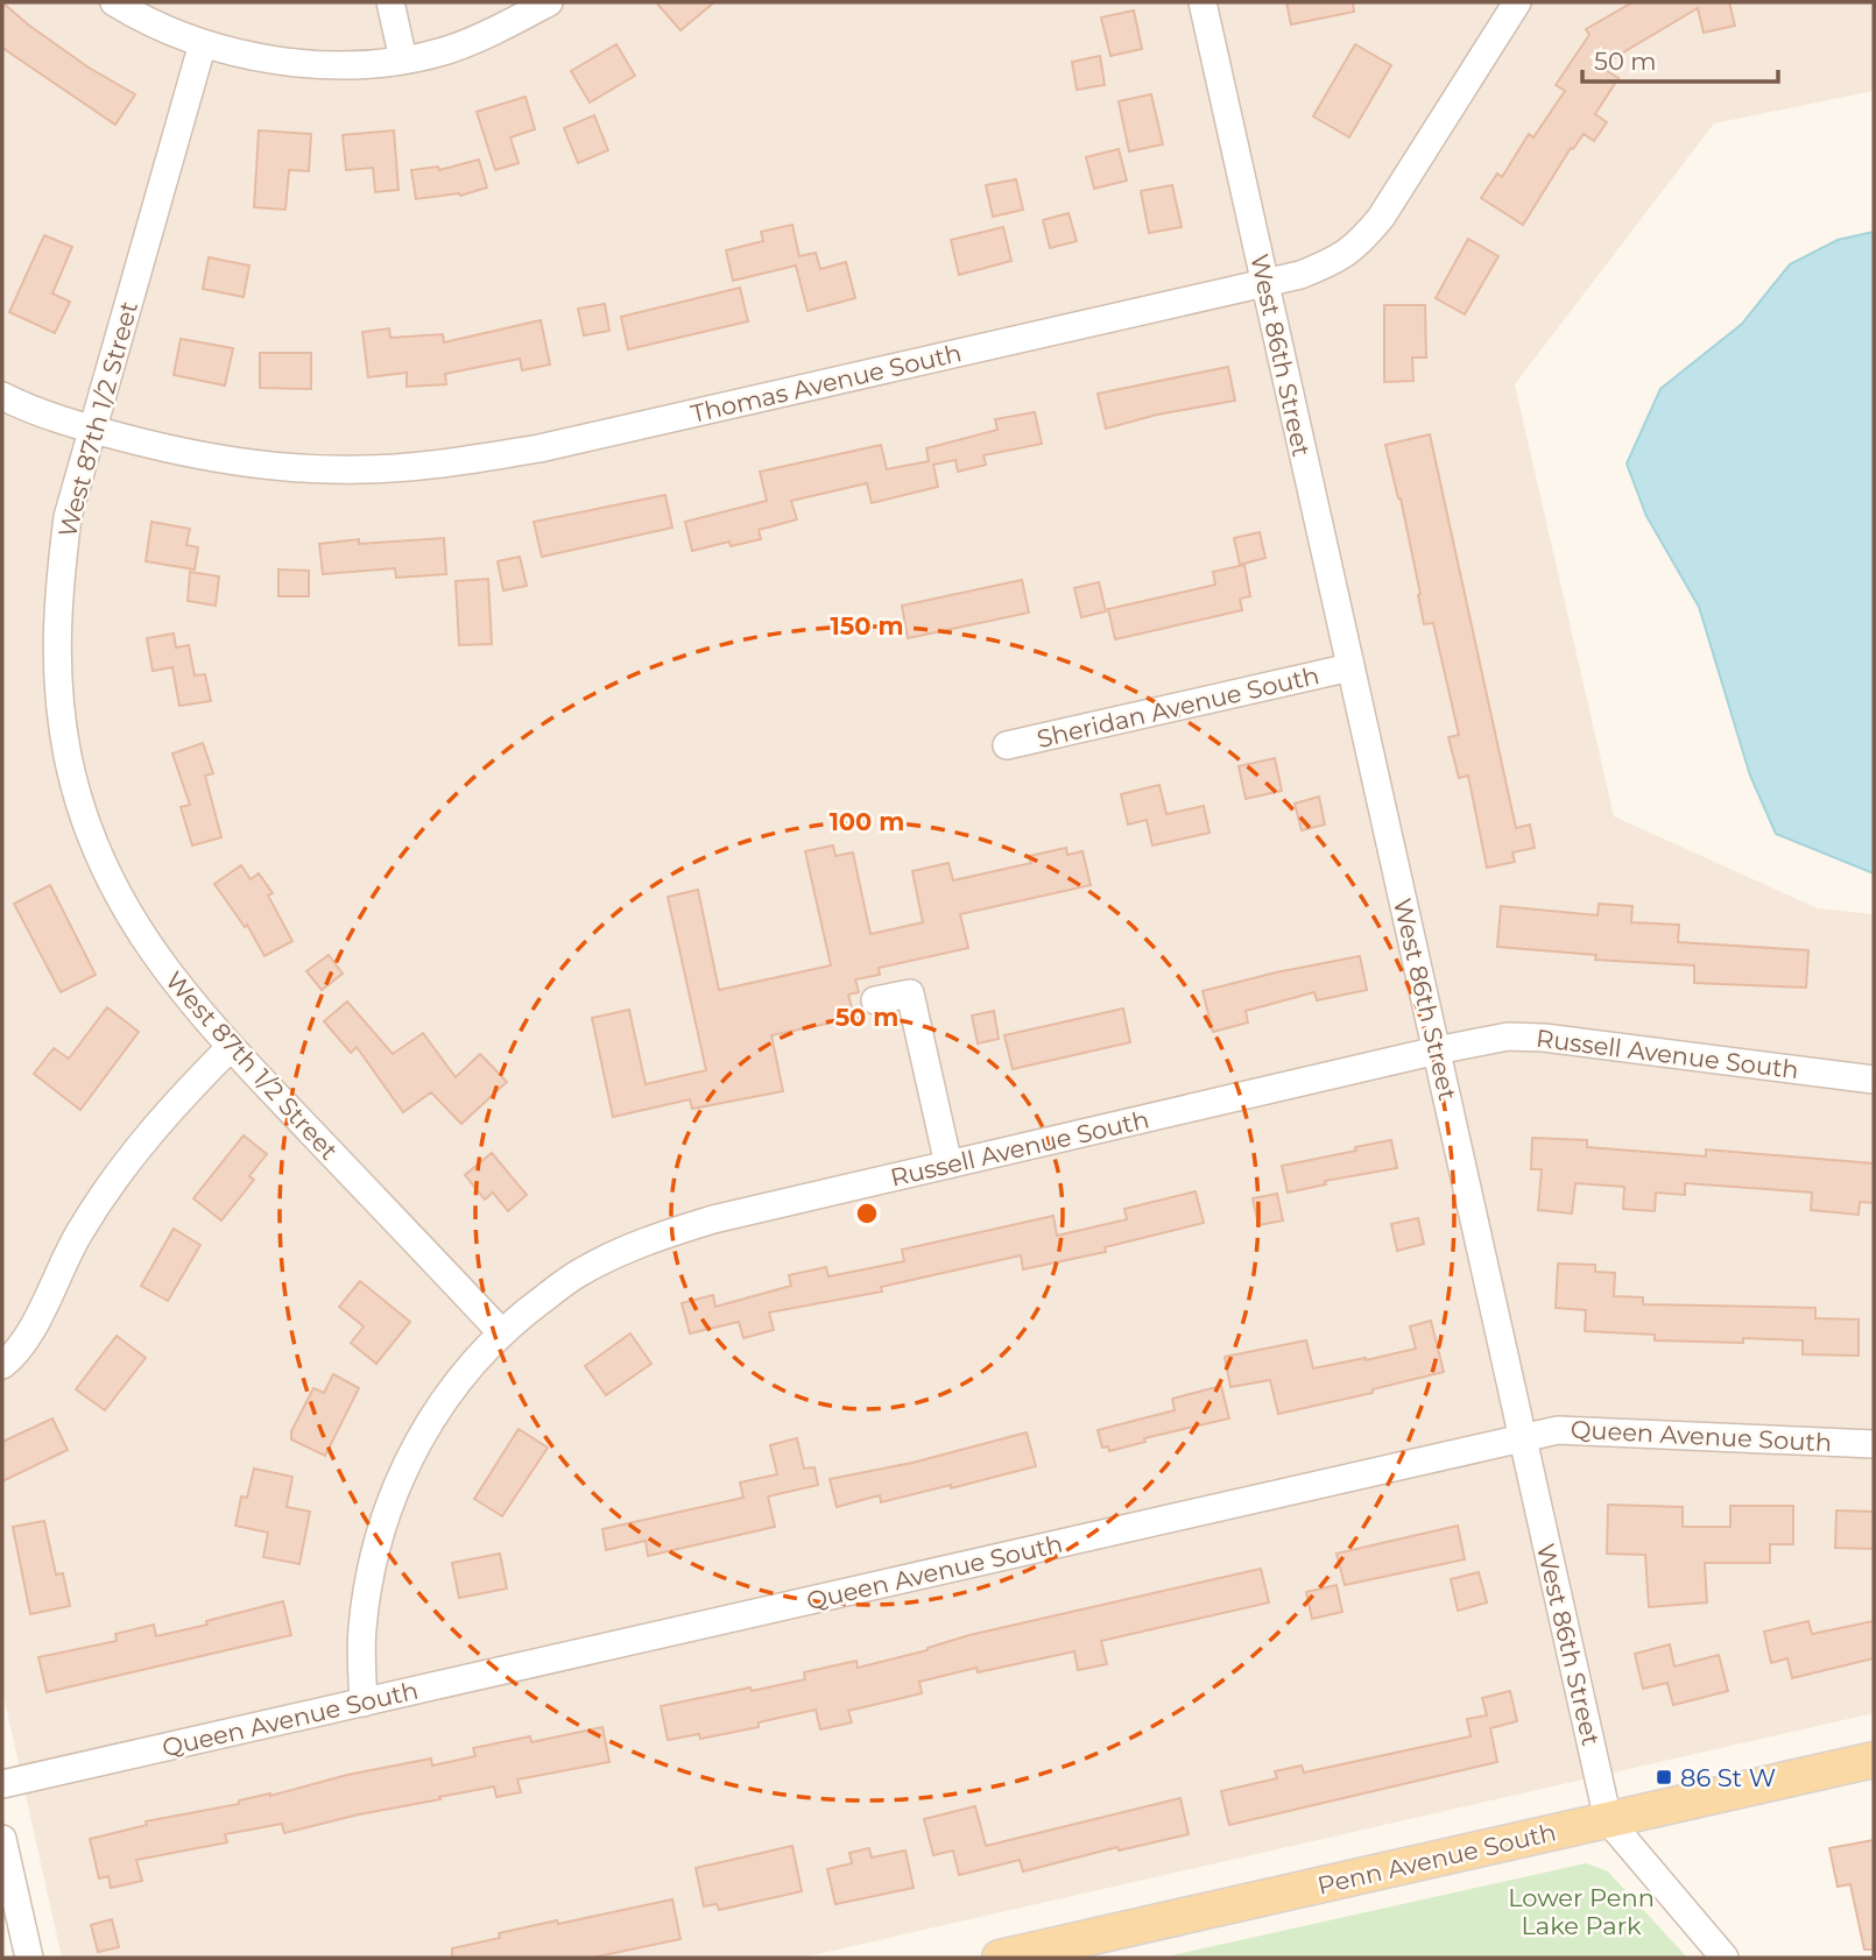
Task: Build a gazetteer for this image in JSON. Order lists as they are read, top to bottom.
{
  "streets": {
    "main road": ["Penn Avenue South"],
    "street": [
      "West 86th Street",
      "Thomas Avenue South",
      "West 87th 1/2 Street",
      "Sheridan Avenue South",
      "Russell Avenue South",
      "Queen Avenue South"
    ]
  },
  "crossings": [
    ["West 86th Street", "Thomas Avenue South"],
    ["West 86th Street", "Sheridan Avenue South"],
    ["West 86th Street", "Russell Avenue South"],
    ["West 86th Street", "Queen Avenue South"],
    ["West 86th Street", "Penn Avenue South"],
    ["Thomas Avenue South", "West 87th 1/2 Street"],
    ["West 87th 1/2 Street", "Russell Avenue South"],
    ["Russell Avenue South", "Queen Avenue South"]
  ],
  "parks": ["Lower Penn Lake Park"],
  "places": {
    "transit": ["86 St W"]
  },
  "scale_bar": "50 m",
  "rings": ["150 m", "100 m", "50 m"]
}
